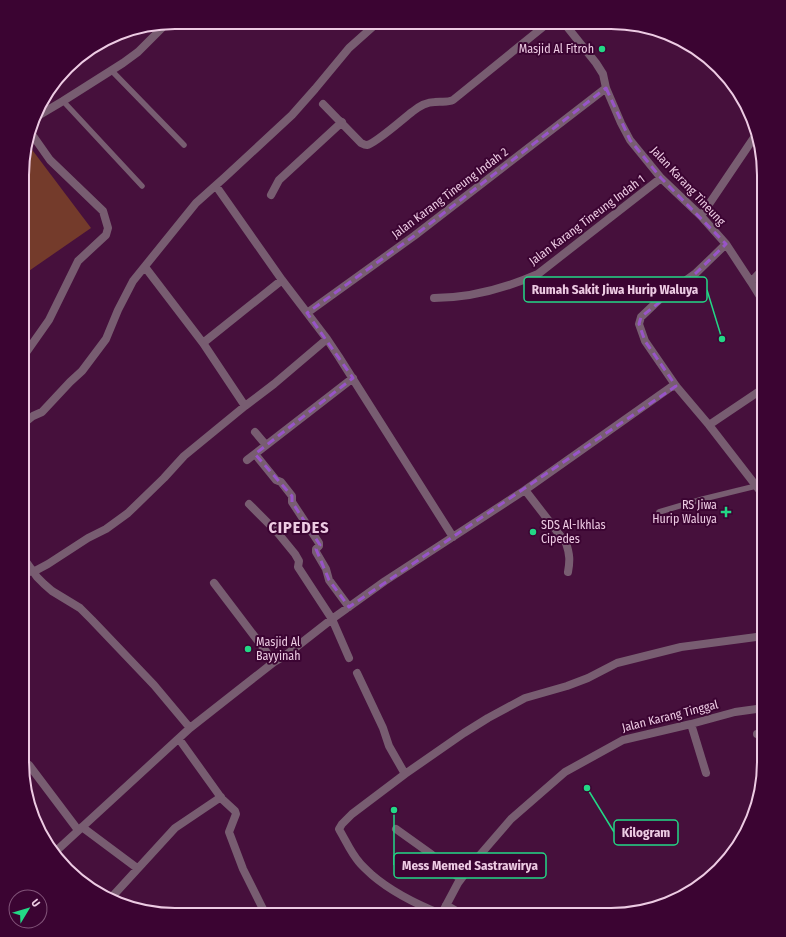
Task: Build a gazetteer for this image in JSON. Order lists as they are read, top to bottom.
{
  "streets": {
    "street": [
      "Jalan Karang Tineung",
      "Jalan Karang Tineung Indah 2",
      "Jalan Karang Tineung Indah 1",
      "Jalan Karang Tinggal"
    ]
  },
  "crossings": [
    ["Jalan Karang Tineung", "Jalan Karang Tineung Indah 2"],
    ["Jalan Karang Tineung", "Jalan Karang Tineung Indah 1"]
  ],
  "districts": ["CIPEDES"],
  "places": {
    "other": [
      "Masjid Al Fitroh",
      "Rumah Sakit Jiwa Hurip Waluya",
      "SDS Al-Ikhlas Cipedes",
      "Masjid Al Bayyinah",
      "Kilogram",
      "Mess Memed Sastrawirya"
    ],
    "health": ["RS Jiwa Hurip Waluya"]
  },
  "north": "top right"
}
